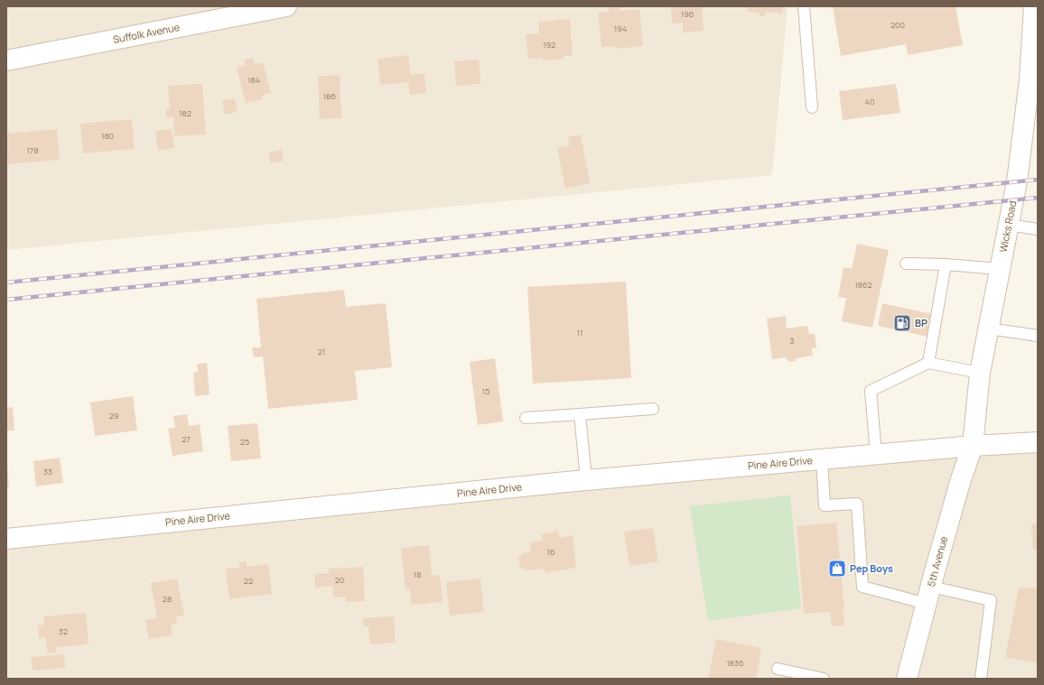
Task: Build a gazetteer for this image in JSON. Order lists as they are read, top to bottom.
{
  "streets": {
    "street": [
      "Suffolk Avenue",
      "Wicks Road",
      "Pine Aire Drive",
      "5th Avenue"
    ]
  },
  "crossings": [
    ["Wicks Road", "Pine Aire Drive"],
    ["Wicks Road", "5th Avenue"],
    ["Pine Aire Drive", "5th Avenue"]
  ],
  "places": {
    "fuel station": ["BP"],
    "shop": ["Pep Boys"]
  },
  "house_numbers": [
    "196",
    "200",
    "194",
    "192",
    "184",
    "186",
    "40",
    "182",
    "180",
    "178",
    "1862",
    "11",
    "3",
    "21",
    "15",
    "29",
    "27",
    "25",
    "33",
    "16",
    "18",
    "20",
    "22",
    "28",
    "32",
    "1836"
  ]
}
